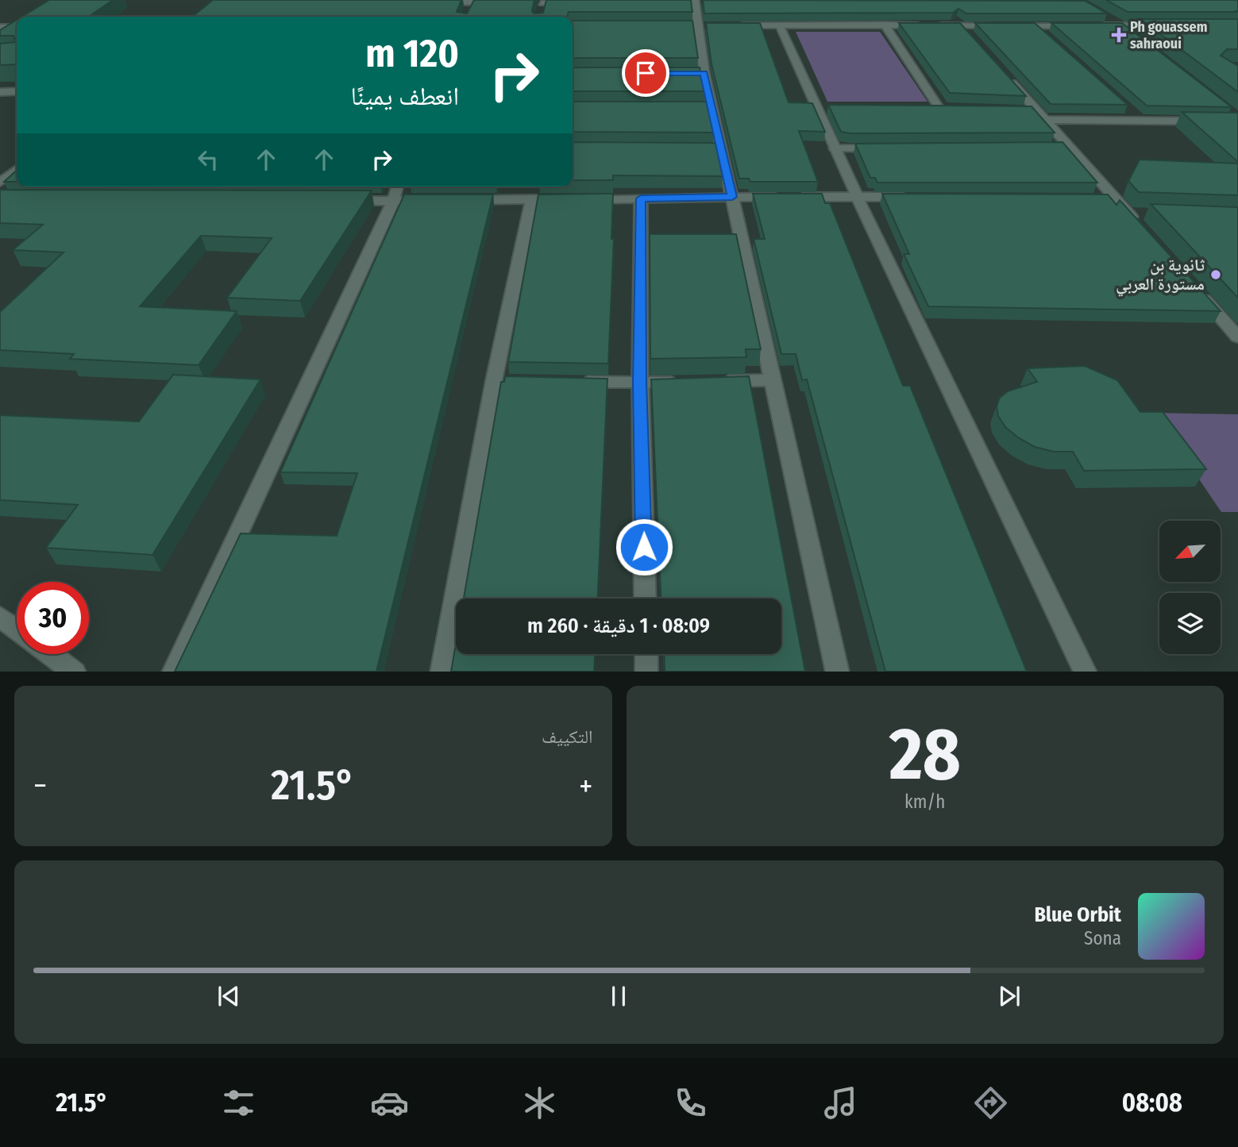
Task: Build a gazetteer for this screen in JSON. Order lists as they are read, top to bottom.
{
  "places": {
    "health": ["Ph gouassem sahraoui"],
    "other": ["ثانوية بن مستورة العربي"]
  },
  "north": "bottom left",
  "page": {
    "turn": ["120 m", "انعطف يمينًا"],
    "limit": "30",
    "trip": "08:09 · 1 دقيقة · 260 m",
    "tile": [
      ["28", "km/h"],
      "التكييف"
    ],
    "heat": ["−", "21.5°", "+"],
    "song": ["Blue Orbit", "Sona"],
    "tabs": ["08:08", "21.5°"]
  }
}
